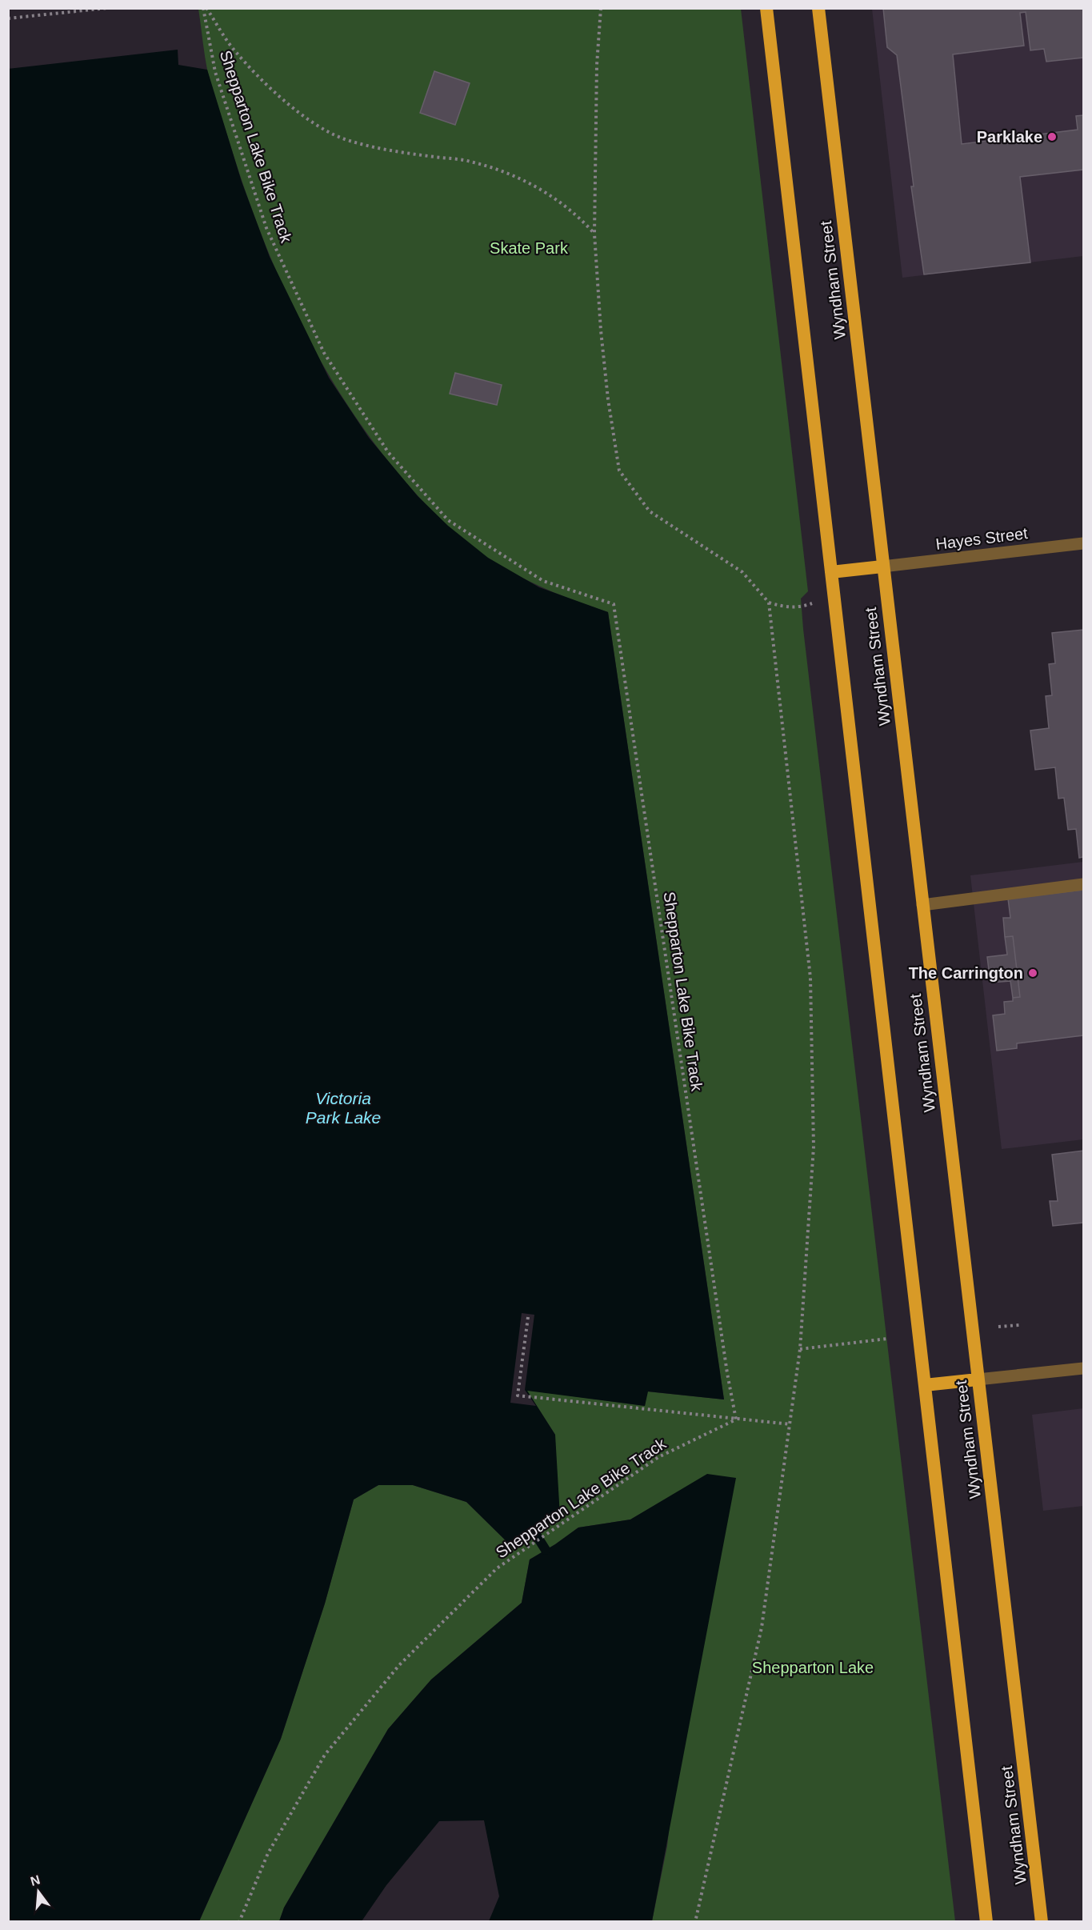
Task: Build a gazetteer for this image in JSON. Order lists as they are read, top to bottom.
{
  "streets": {
    "highway": ["Wyndham Street"],
    "street": ["Hayes Street"],
    "path": ["Shepparton Lake Bike Track"]
  },
  "crossings": [
    ["Wyndham Street", "Hayes Street"]
  ],
  "water": ["Victoria Park Lake"],
  "parks": ["Skate Park", "Shepparton Lake"],
  "places": ["Parklake", "The Carrington"],
  "north": "top"
}
